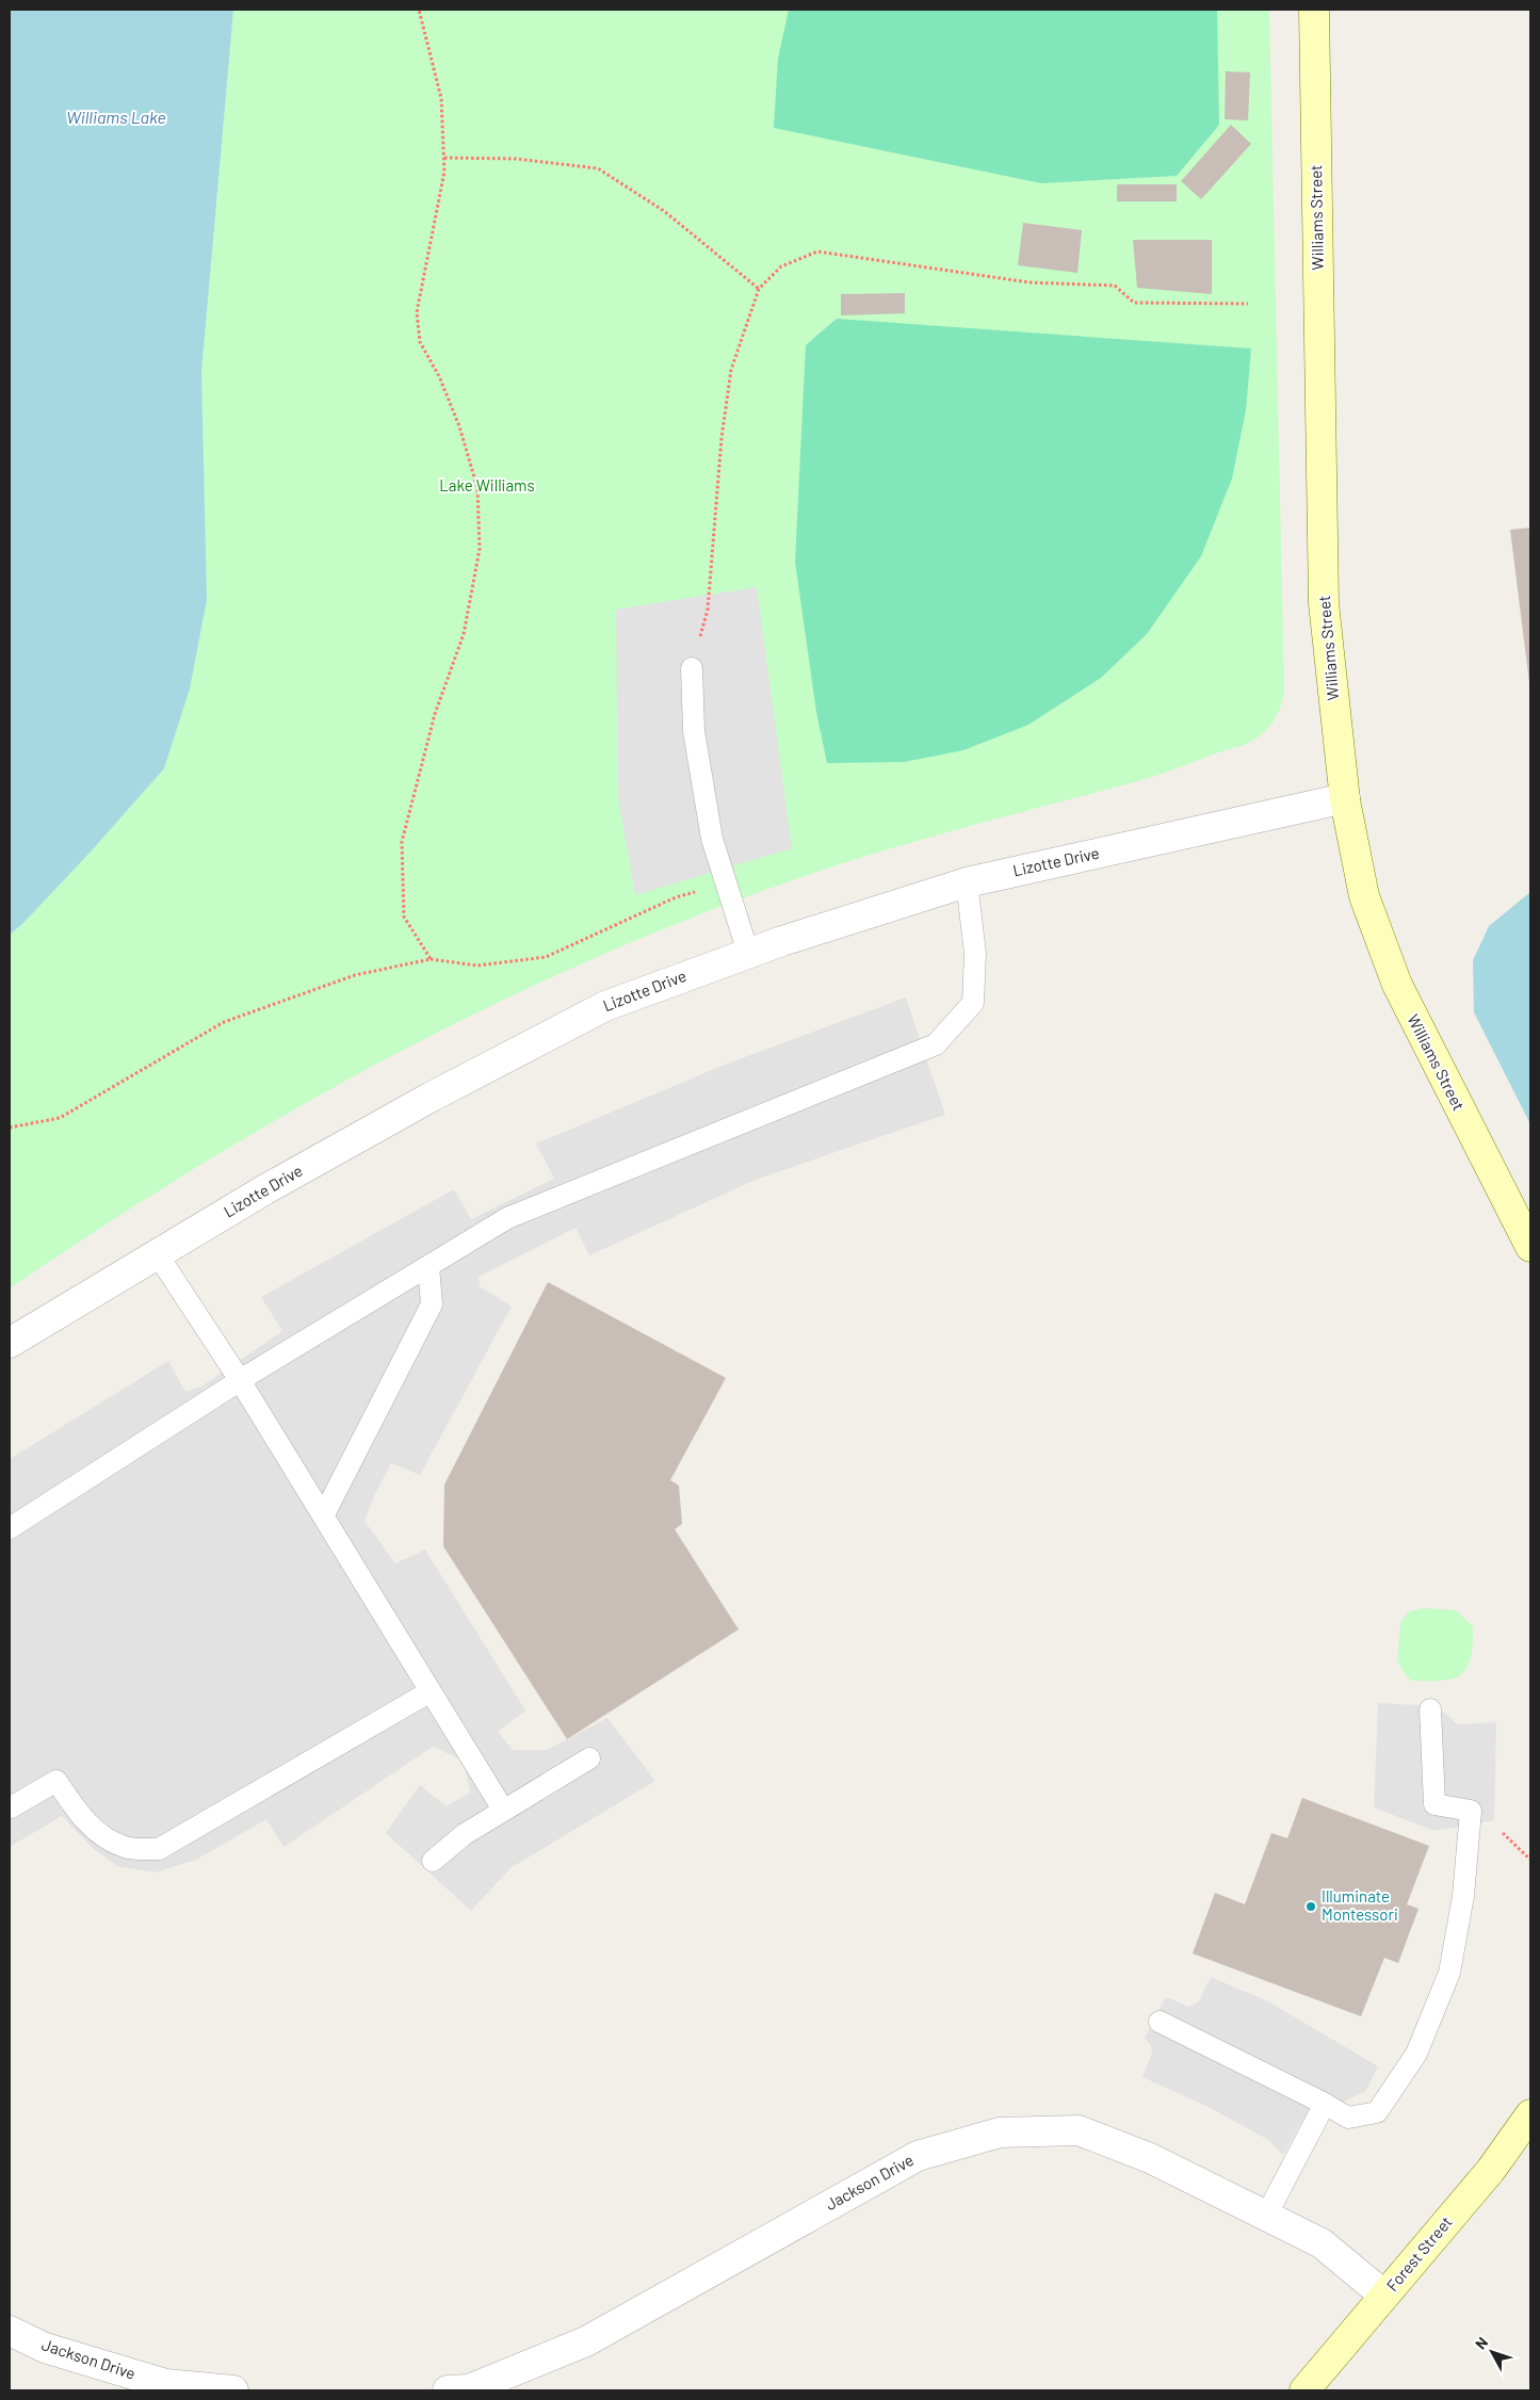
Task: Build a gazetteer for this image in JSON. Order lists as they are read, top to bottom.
{
  "streets": {
    "main road": ["Williams Street", "Forest Street"],
    "street": ["Lizotte Drive", "Jackson Drive"]
  },
  "crossings": [
    ["Williams Street", "Lizotte Drive"],
    ["Jackson Drive", "Forest Street"]
  ],
  "water": ["Williams Lake"],
  "parks": ["Lake Williams"],
  "places": ["Illuminate Montessori"],
  "north": "top left"
}
